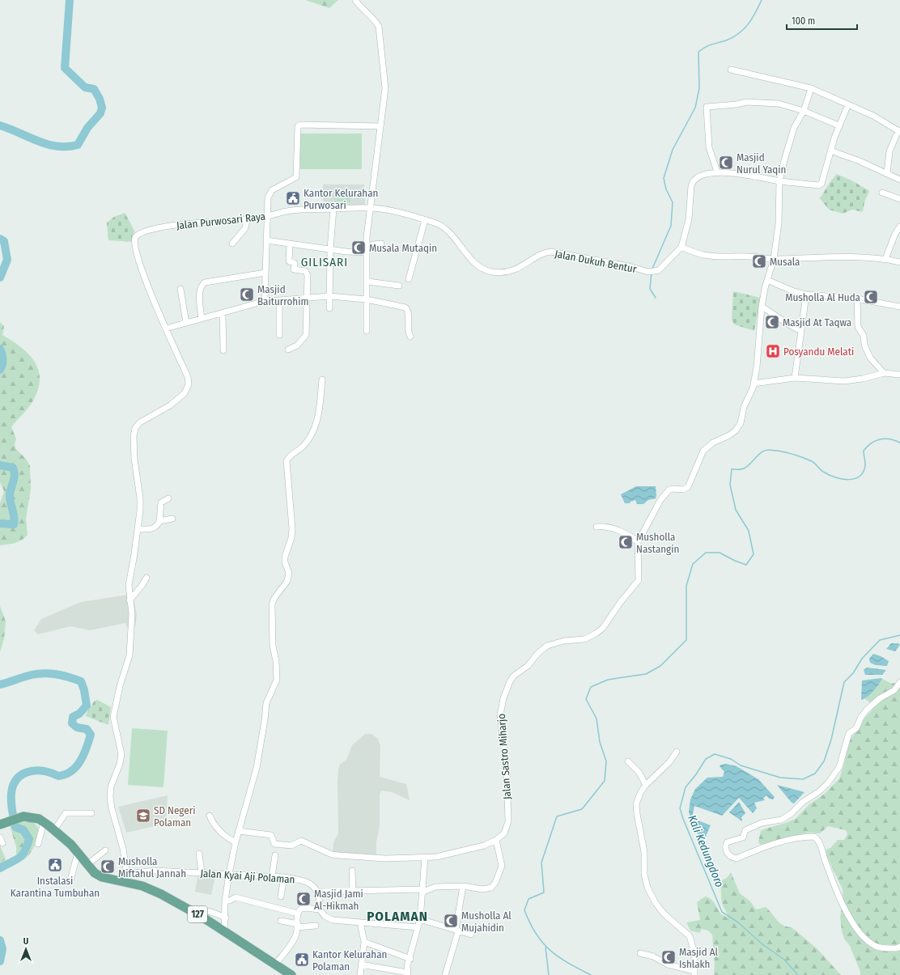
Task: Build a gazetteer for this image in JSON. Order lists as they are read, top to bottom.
{
  "streets": {
    "main road": ["127"],
    "street": [
      "Jalan Purwosari Raya",
      "Jalan Dukuh Bentur",
      "Jalan Sastro Miharjo",
      "Jalan Kyai Aji Polaman"
    ]
  },
  "crossings": [
    ["Jalan Purwosari Raya", "Jalan Dukuh Bentur"],
    ["Jalan Kyai Aji Polaman", "127"]
  ],
  "districts": ["GILISARI", "POLAMAN"],
  "water": ["Kali Kedungdoro"],
  "places": {
    "mosque": [
      "Masjid Nurul Yaqin",
      "Musala Mutaqin",
      "Musala",
      "Masjid Baiturrohim",
      "Musholla Al Huda",
      "Masjid At Taqwa",
      "Musholla Nastangin",
      "Musholla Miftahul Jannah",
      "Masjid Jami Al-Hikmah",
      "Musholla Al Mujahidin",
      "Masjid Al Ishlakh"
    ],
    "public building": ["Kantor Kelurahan Purwosari", "Instalasi Karantina Tumbuhan", "Kantor Kelurahan Polaman"],
    "hospital": ["Posyandu Melati"],
    "school or university": ["SD Negeri Polaman"]
  },
  "scale_bar": "100 m",
  "north": "top"
}
